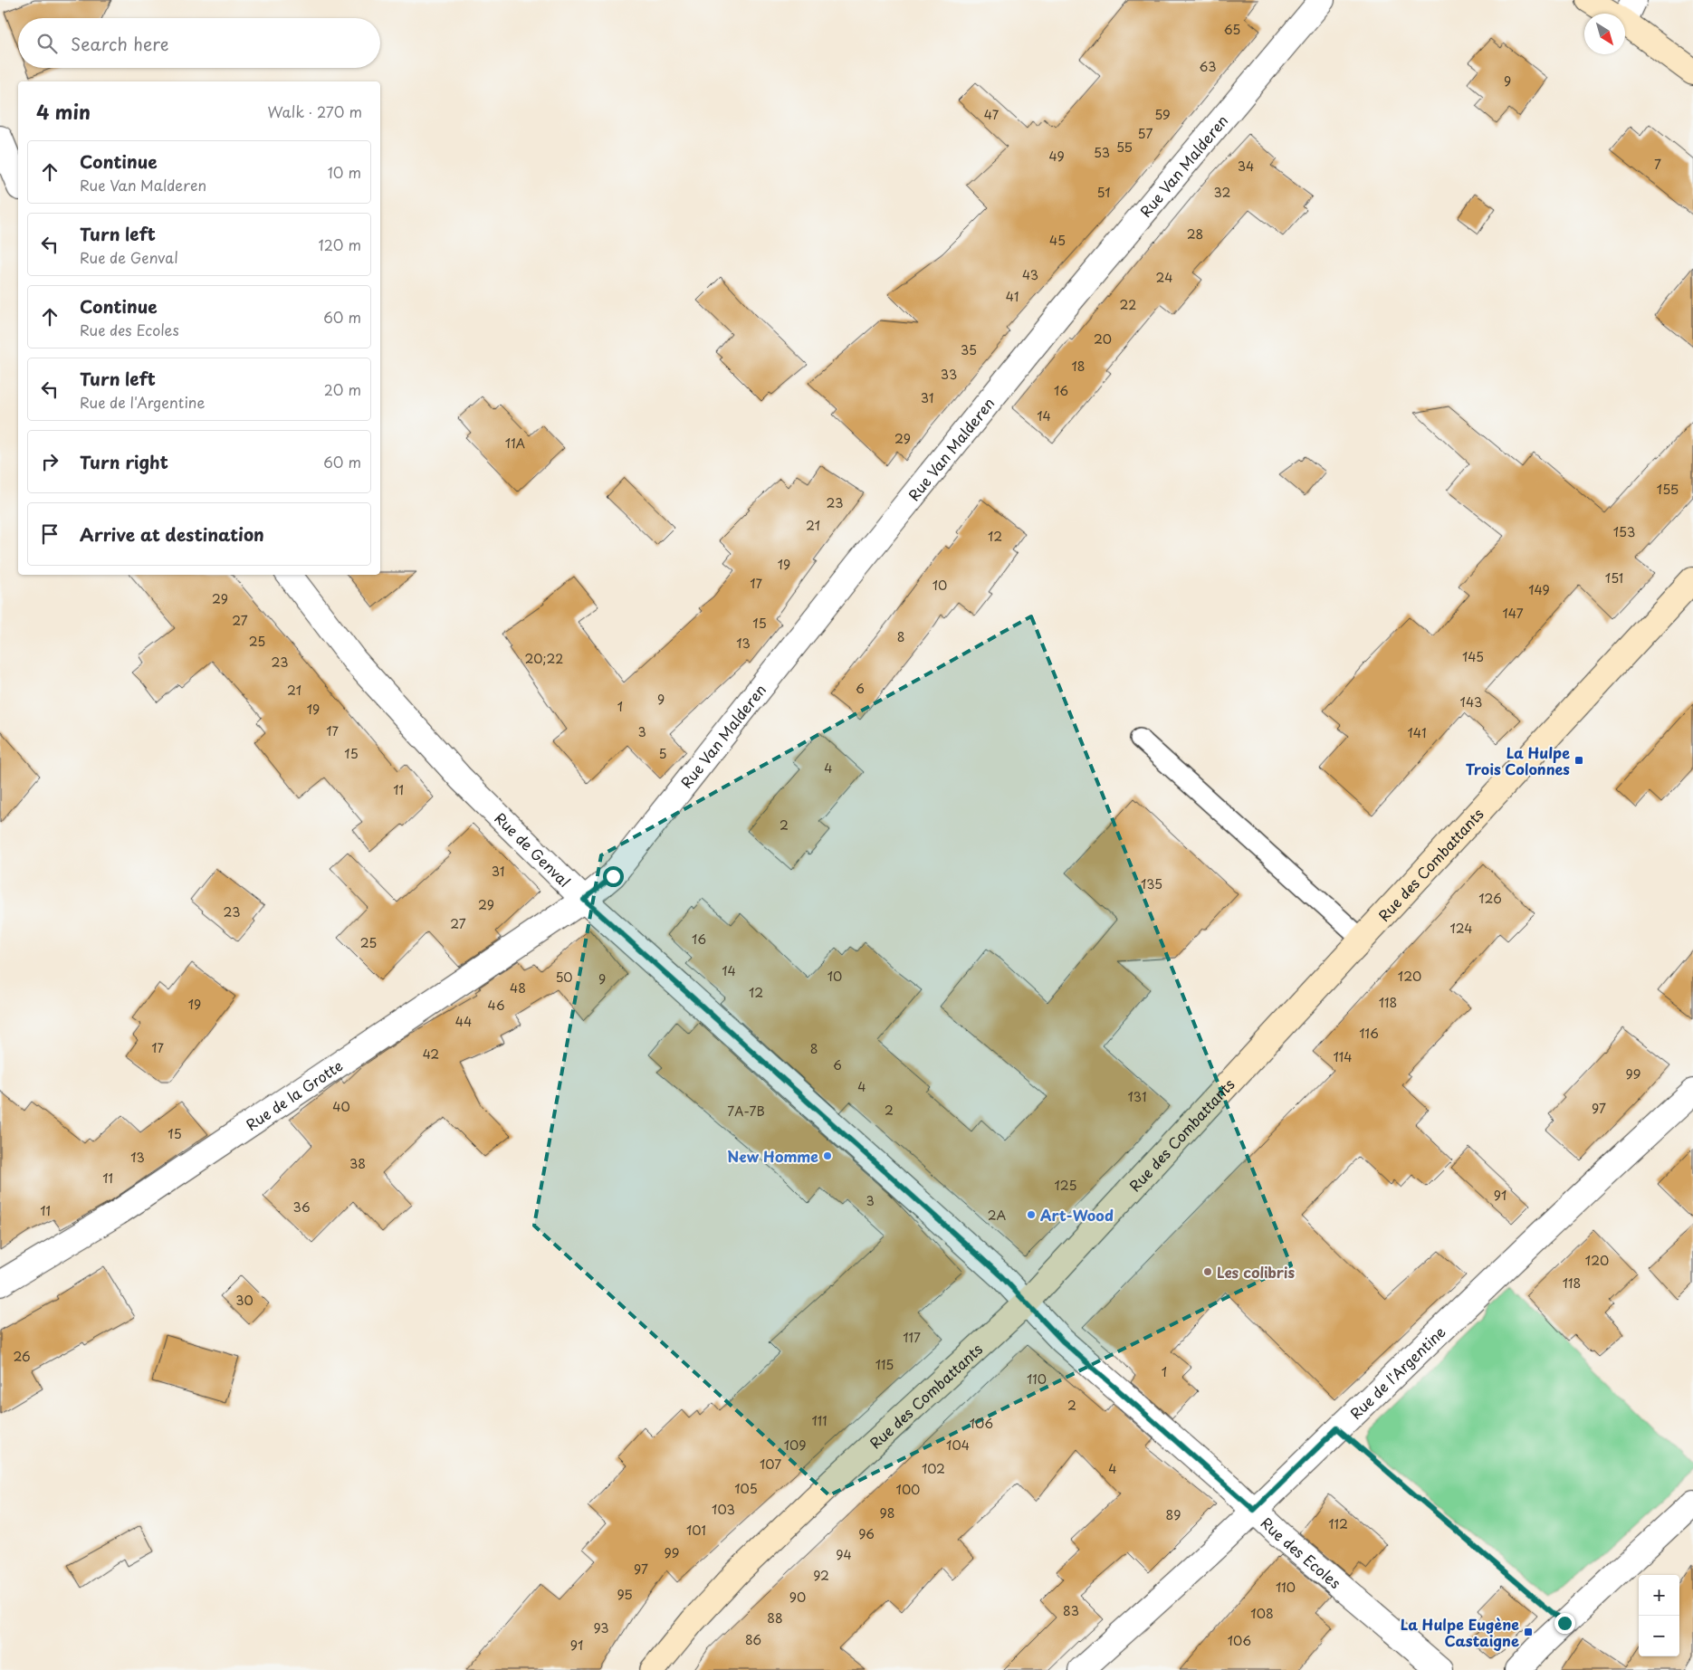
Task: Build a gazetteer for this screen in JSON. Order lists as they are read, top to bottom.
{
  "streets": {
    "main road": ["Rue des Combattants"],
    "street": [
      "Rue Van Malderen",
      "Rue de Genval",
      "Rue de la Grotte",
      "Rue de l'Argentine",
      "Rue des Ecoles"
    ]
  },
  "crossings": [
    ["Rue Van Malderen", "Rue de Genval"],
    ["Rue Van Malderen", "Rue de la Grotte"],
    ["Rue de Genval", "Rue des Combattants"],
    ["Rue de Genval", "Rue de la Grotte"],
    ["Rue de Genval", "Rue des Ecoles"],
    ["Rue des Combattants", "Rue des Ecoles"],
    ["Rue de l'Argentine", "Rue des Ecoles"]
  ],
  "places": {
    "transit": ["La Hulpe Trois Colonnes", "La Hulpe Eugène Castaigne"],
    "other": ["New Homme", "Art-Wood", "Les colibris"]
  },
  "house_numbers": [
    "65",
    "63",
    "9",
    "47",
    "59",
    "57",
    "55",
    "53",
    "49",
    "7",
    "34",
    "51",
    "32",
    "28",
    "45",
    "43",
    "24",
    "41",
    "22",
    "20",
    "35",
    "18",
    "33",
    "16",
    "31",
    "14",
    "29",
    "11A",
    "155",
    "23",
    "21",
    "153",
    "12",
    "19",
    "151",
    "17",
    "10",
    "149",
    "29",
    "147",
    "27",
    "15",
    "8",
    "25",
    "13",
    "145",
    "20;22",
    "23",
    "6",
    "21",
    "9",
    "143",
    "1",
    "19",
    "17",
    "3",
    "141",
    "15",
    "5",
    "4",
    "11",
    "2",
    "31",
    "135",
    "126",
    "29",
    "23",
    "27",
    "124",
    "16",
    "25",
    "14",
    "10",
    "120",
    "50",
    "9",
    "48",
    "12",
    "118",
    "19",
    "46",
    "44",
    "116",
    "17",
    "8",
    "42",
    "114",
    "6",
    "99",
    "4",
    "131",
    "40",
    "97",
    "2",
    "7A-7B",
    "15",
    "13",
    "38",
    "11",
    "125",
    "91",
    "3",
    "36",
    "11",
    "2A",
    "120",
    "118",
    "30",
    "117",
    "26",
    "115",
    "1",
    "110",
    "2",
    "111",
    "106",
    "109",
    "104",
    "107",
    "102",
    "4",
    "105",
    "100",
    "103",
    "98",
    "89",
    "112",
    "101",
    "96",
    "99",
    "94",
    "97",
    "92",
    "110",
    "95",
    "90",
    "83",
    "108",
    "88",
    "93",
    "86",
    "106",
    "91"
  ],
  "north": "bottom right",
  "page": {
    "search": "Search here",
    "heading": ["4 min", "Walk · 270 m"],
    "list": [
      ["Continue", "Rue Van Malderen", "10 m"],
      ["Turn left", "Rue de Genval", "120 m"],
      ["Continue", "Rue des Ecoles", "60 m"],
      ["Turn left", "Rue de l'Argentine", "20 m"],
      ["Turn right", "60 m"],
      "Arrive at destination"
    ],
    "map_buttons": ["+", "−"]
  }
}
